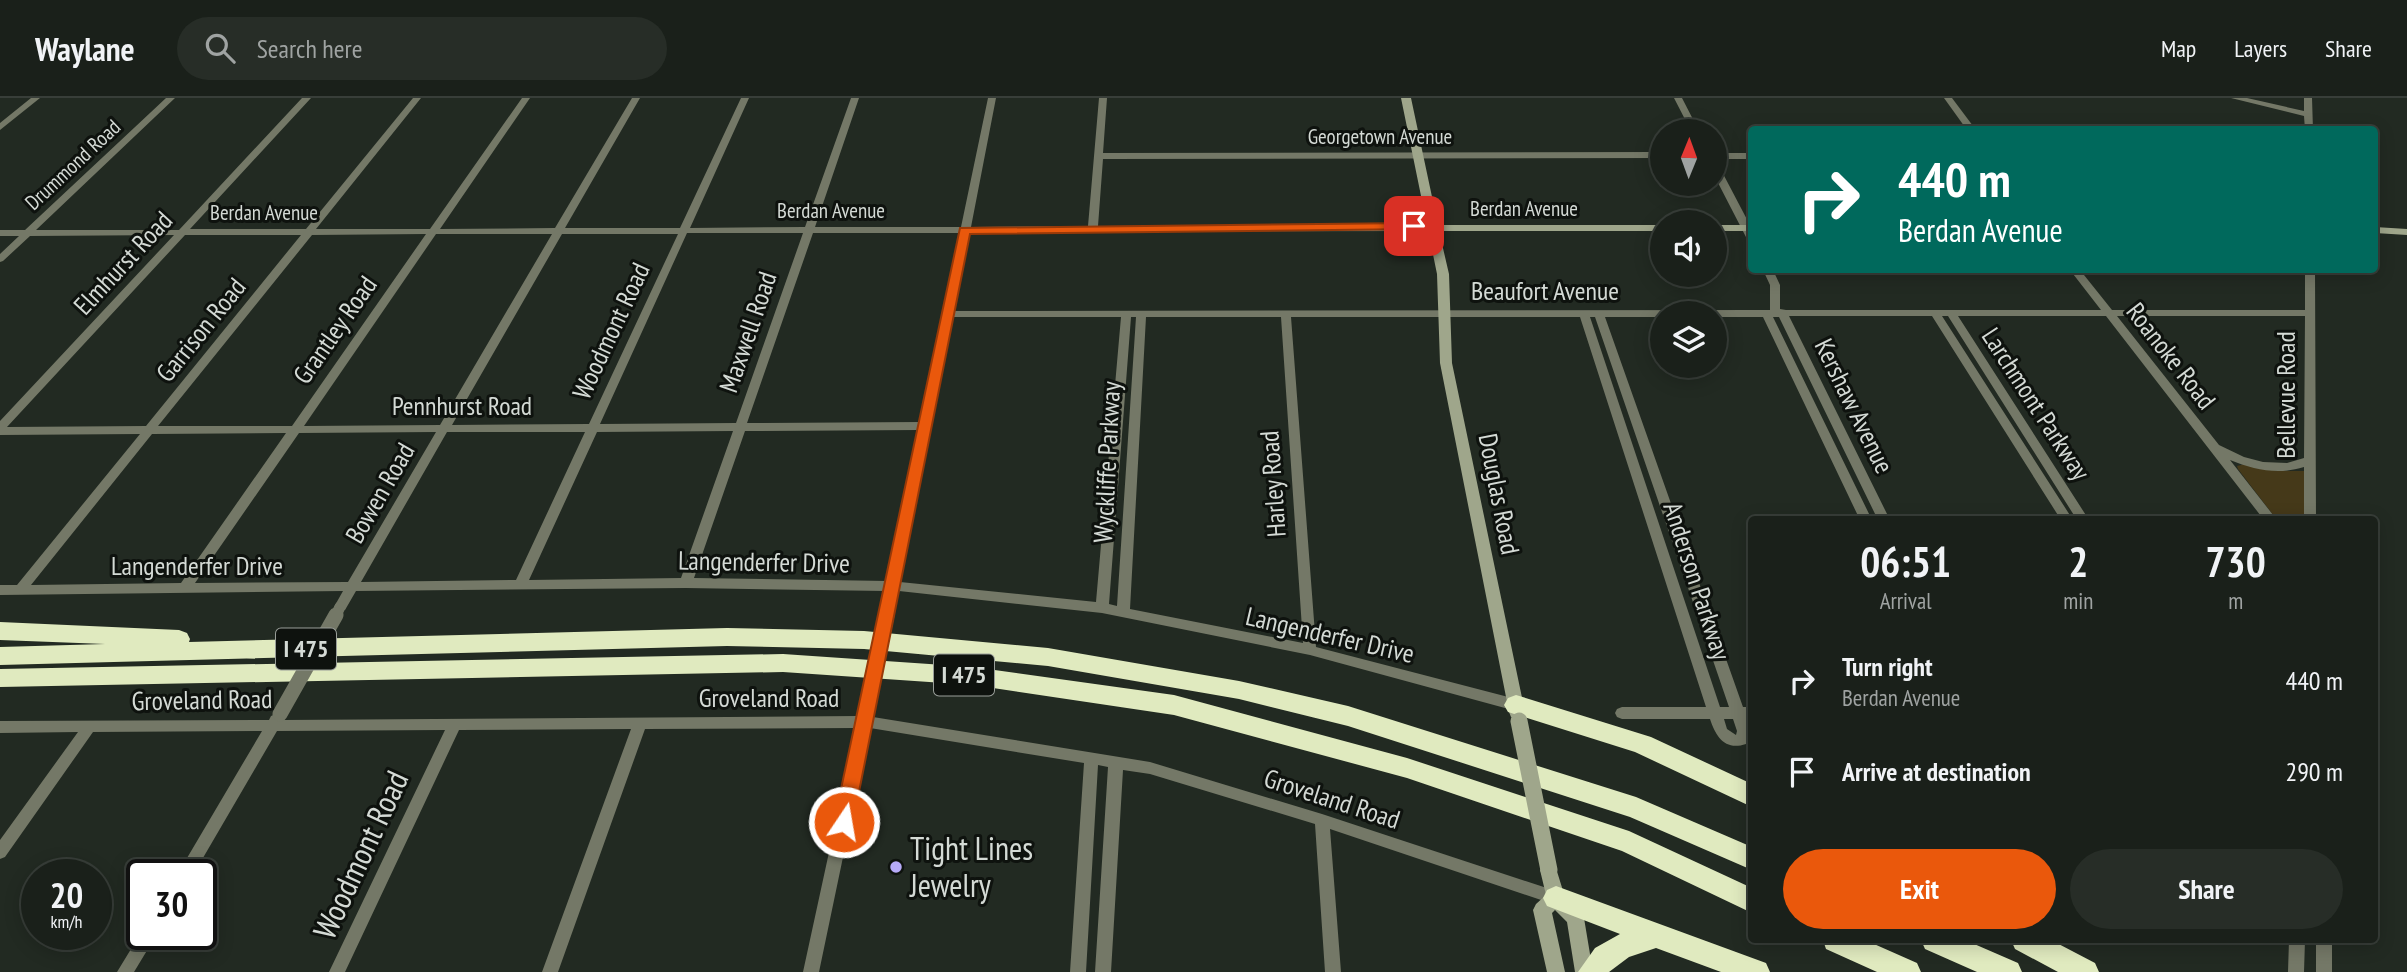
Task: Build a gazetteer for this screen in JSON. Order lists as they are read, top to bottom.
{
  "streets": {
    "highway": ["I 475"],
    "street": [
      "Georgetown Avenue",
      "Drummond Road",
      "Berdan Avenue",
      "Elmhurst Road",
      "Beaufort Avenue",
      "Garrison Road",
      "Grantley Road",
      "Woodmont Road",
      "Maxwell Road",
      "Roanoke Road",
      "Bellevue Road",
      "Larchmont Parkway",
      "Pennhurst Road",
      "Kershaw Avenue",
      "Wyckliffe Parkway",
      "Harley Road",
      "Bowen Road",
      "Douglas Road",
      "Langenderfer Drive",
      "Anderson Parkway",
      "Groveland Road"
    ]
  },
  "crossings": [
    ["Georgetown Avenue", "Douglas Road"],
    ["Drummond Road", "Berdan Avenue"],
    ["Berdan Avenue", "Elmhurst Road"],
    ["Berdan Avenue", "Garrison Road"],
    ["Berdan Avenue", "Grantley Road"],
    ["Berdan Avenue", "Woodmont Road"],
    ["Berdan Avenue", "Maxwell Road"],
    ["Berdan Avenue", "Bowen Road"],
    ["Berdan Avenue", "Douglas Road"],
    ["Elmhurst Road", "Pennhurst Road"],
    ["Beaufort Avenue", "Roanoke Road"],
    ["Beaufort Avenue", "Bellevue Road"],
    ["Beaufort Avenue", "Larchmont Parkway"],
    ["Beaufort Avenue", "Kershaw Avenue"],
    ["Beaufort Avenue", "Wyckliffe Parkway"],
    ["Beaufort Avenue", "Harley Road"],
    ["Beaufort Avenue", "Douglas Road"],
    ["Beaufort Avenue", "Anderson Parkway"],
    ["Garrison Road", "Pennhurst Road"],
    ["Garrison Road", "Langenderfer Drive"],
    ["Grantley Road", "Pennhurst Road"],
    ["Grantley Road", "Langenderfer Drive"],
    ["Woodmont Road", "Pennhurst Road"],
    ["Woodmont Road", "Langenderfer Drive"],
    ["Woodmont Road", "Groveland Road"],
    ["Maxwell Road", "Pennhurst Road"],
    ["Maxwell Road", "Langenderfer Drive"],
    ["Roanoke Road", "Bellevue Road"],
    ["Pennhurst Road", "Bowen Road"],
    ["Wyckliffe Parkway", "Langenderfer Drive"],
    ["Harley Road", "Langenderfer Drive"],
    ["Bowen Road", "Langenderfer Drive"],
    ["Bowen Road", "Groveland Road"],
    ["Douglas Road", "Langenderfer Drive"],
    ["Douglas Road", "Groveland Road"]
  ],
  "places": ["Tight Lines Jewelry"],
  "north": "top",
  "page": {
    "header": "Waylane",
    "search": "Search here",
    "nav": ["Map", "Layers", "Share"],
    "turn": ["440 m", "Berdan Avenue"],
    "eta": [
      "06:51",
      "Arrival",
      "2",
      "min",
      "730",
      "m"
    ],
    "list": [
      {
        "name": "Turn right",
        "note": "Berdan Avenue",
        "value": "440 m"
      },
      {
        "name": "Arrive at destination",
        "value": "290 m"
      }
    ],
    "buttons": ["Exit", "Share"],
    "speed": "20 km/h",
    "limit": "30"
  }
}
